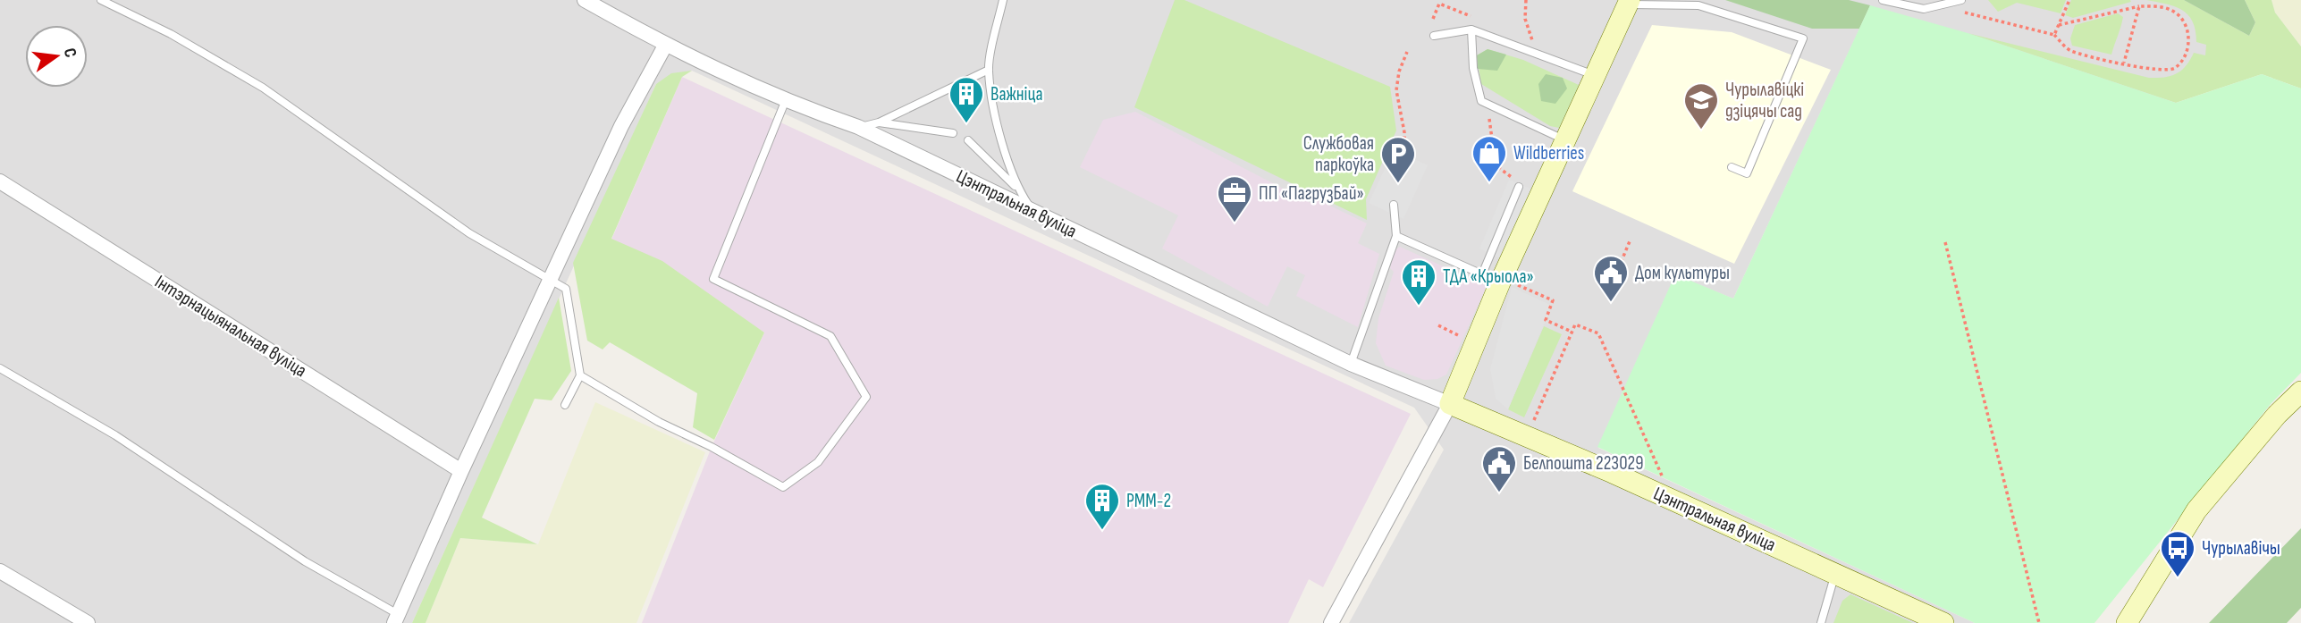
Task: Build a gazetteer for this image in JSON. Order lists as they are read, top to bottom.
{
  "streets": {
    "street": ["Цэнтральная вуліца", "Інтэрнацыянальная вуліца"]
  },
  "places": {
    "building": ["Важніца", "ТДА «Крыола»", "РММ-2"],
    "school or university": ["Чурылавіцкі дзіцячы сад"],
    "shop": ["Wildberries"],
    "parking": ["Службовая паркоўка"],
    "office": ["ПП «ПагрузБай»"],
    "public building": ["Дом культуры", "Белпошта 223029"],
    "bus stop": ["Чурылавічы"]
  },
  "north": "right"
}
